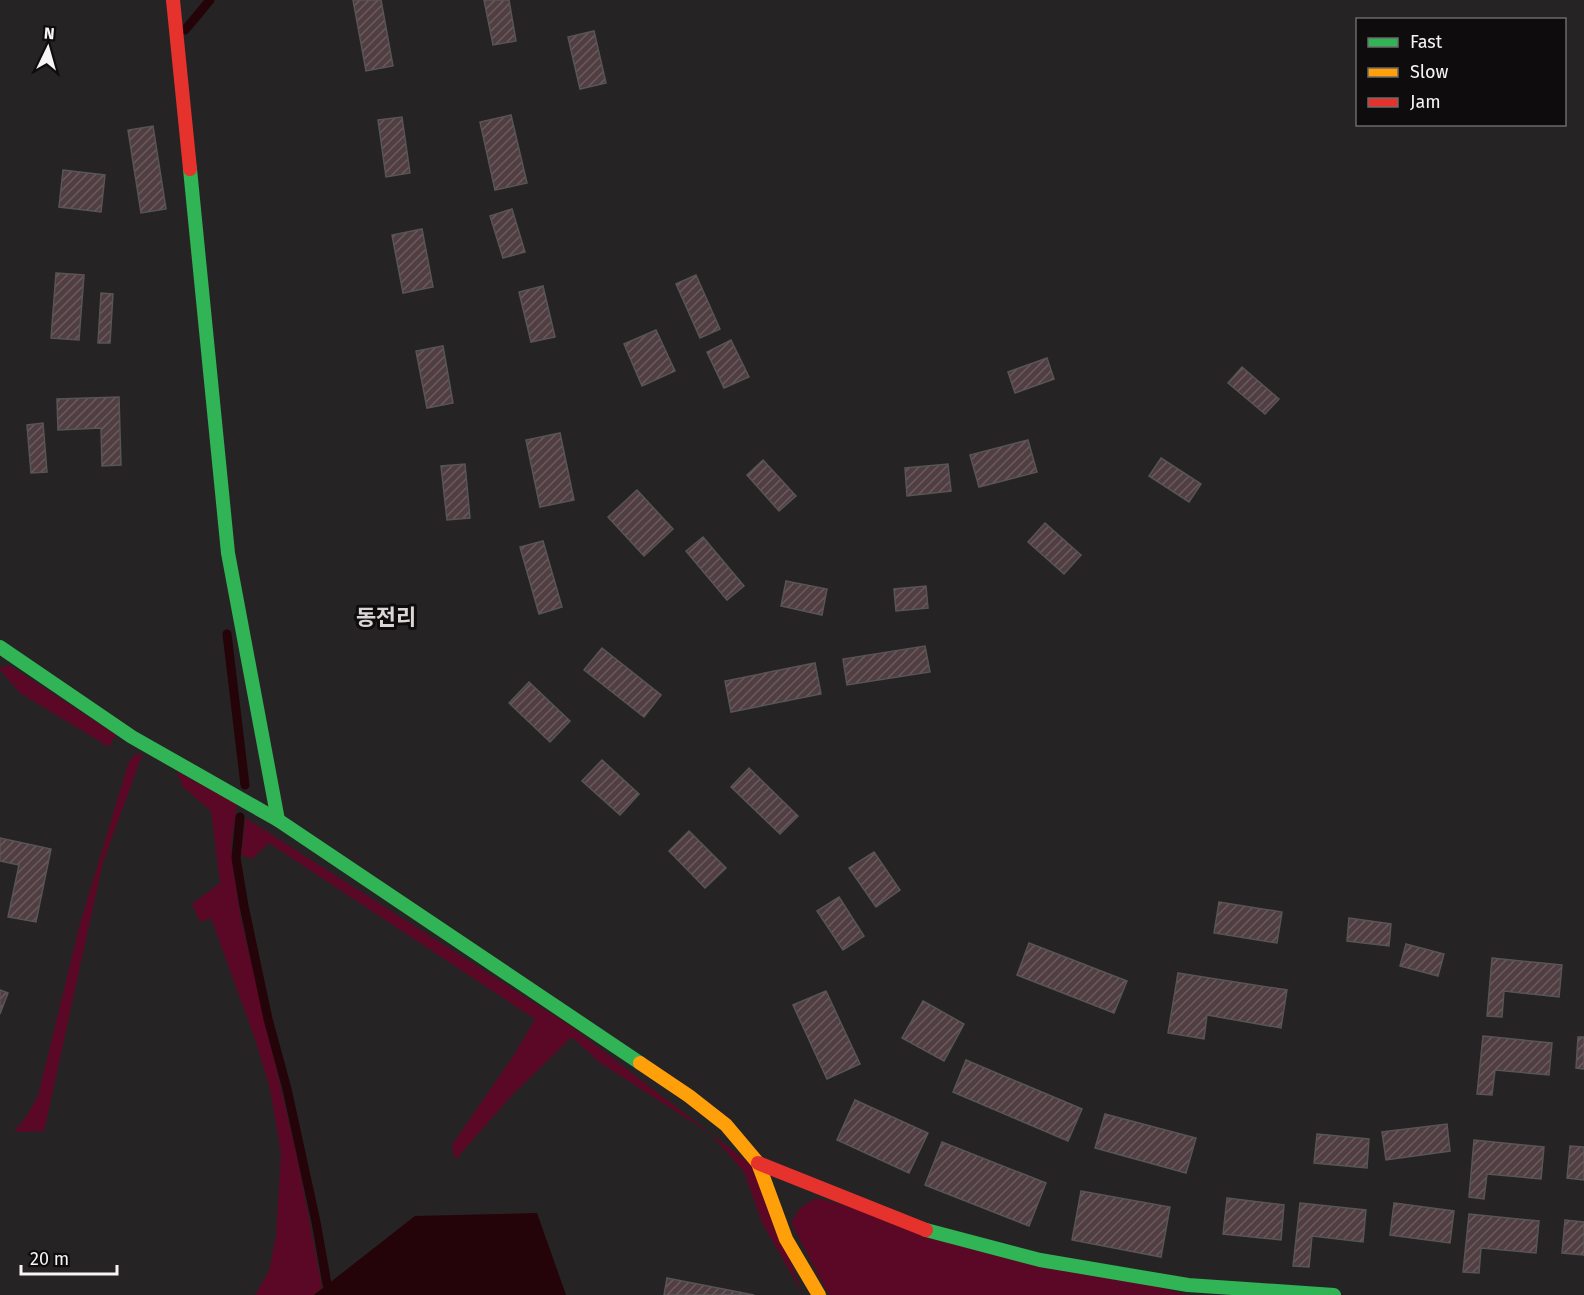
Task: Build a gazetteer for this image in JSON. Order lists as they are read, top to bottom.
{
  "districts": ["동전리"],
  "legend": ["Fast", "Slow", "Jam"],
  "scale_bar": "20 m",
  "north": "top"
}
